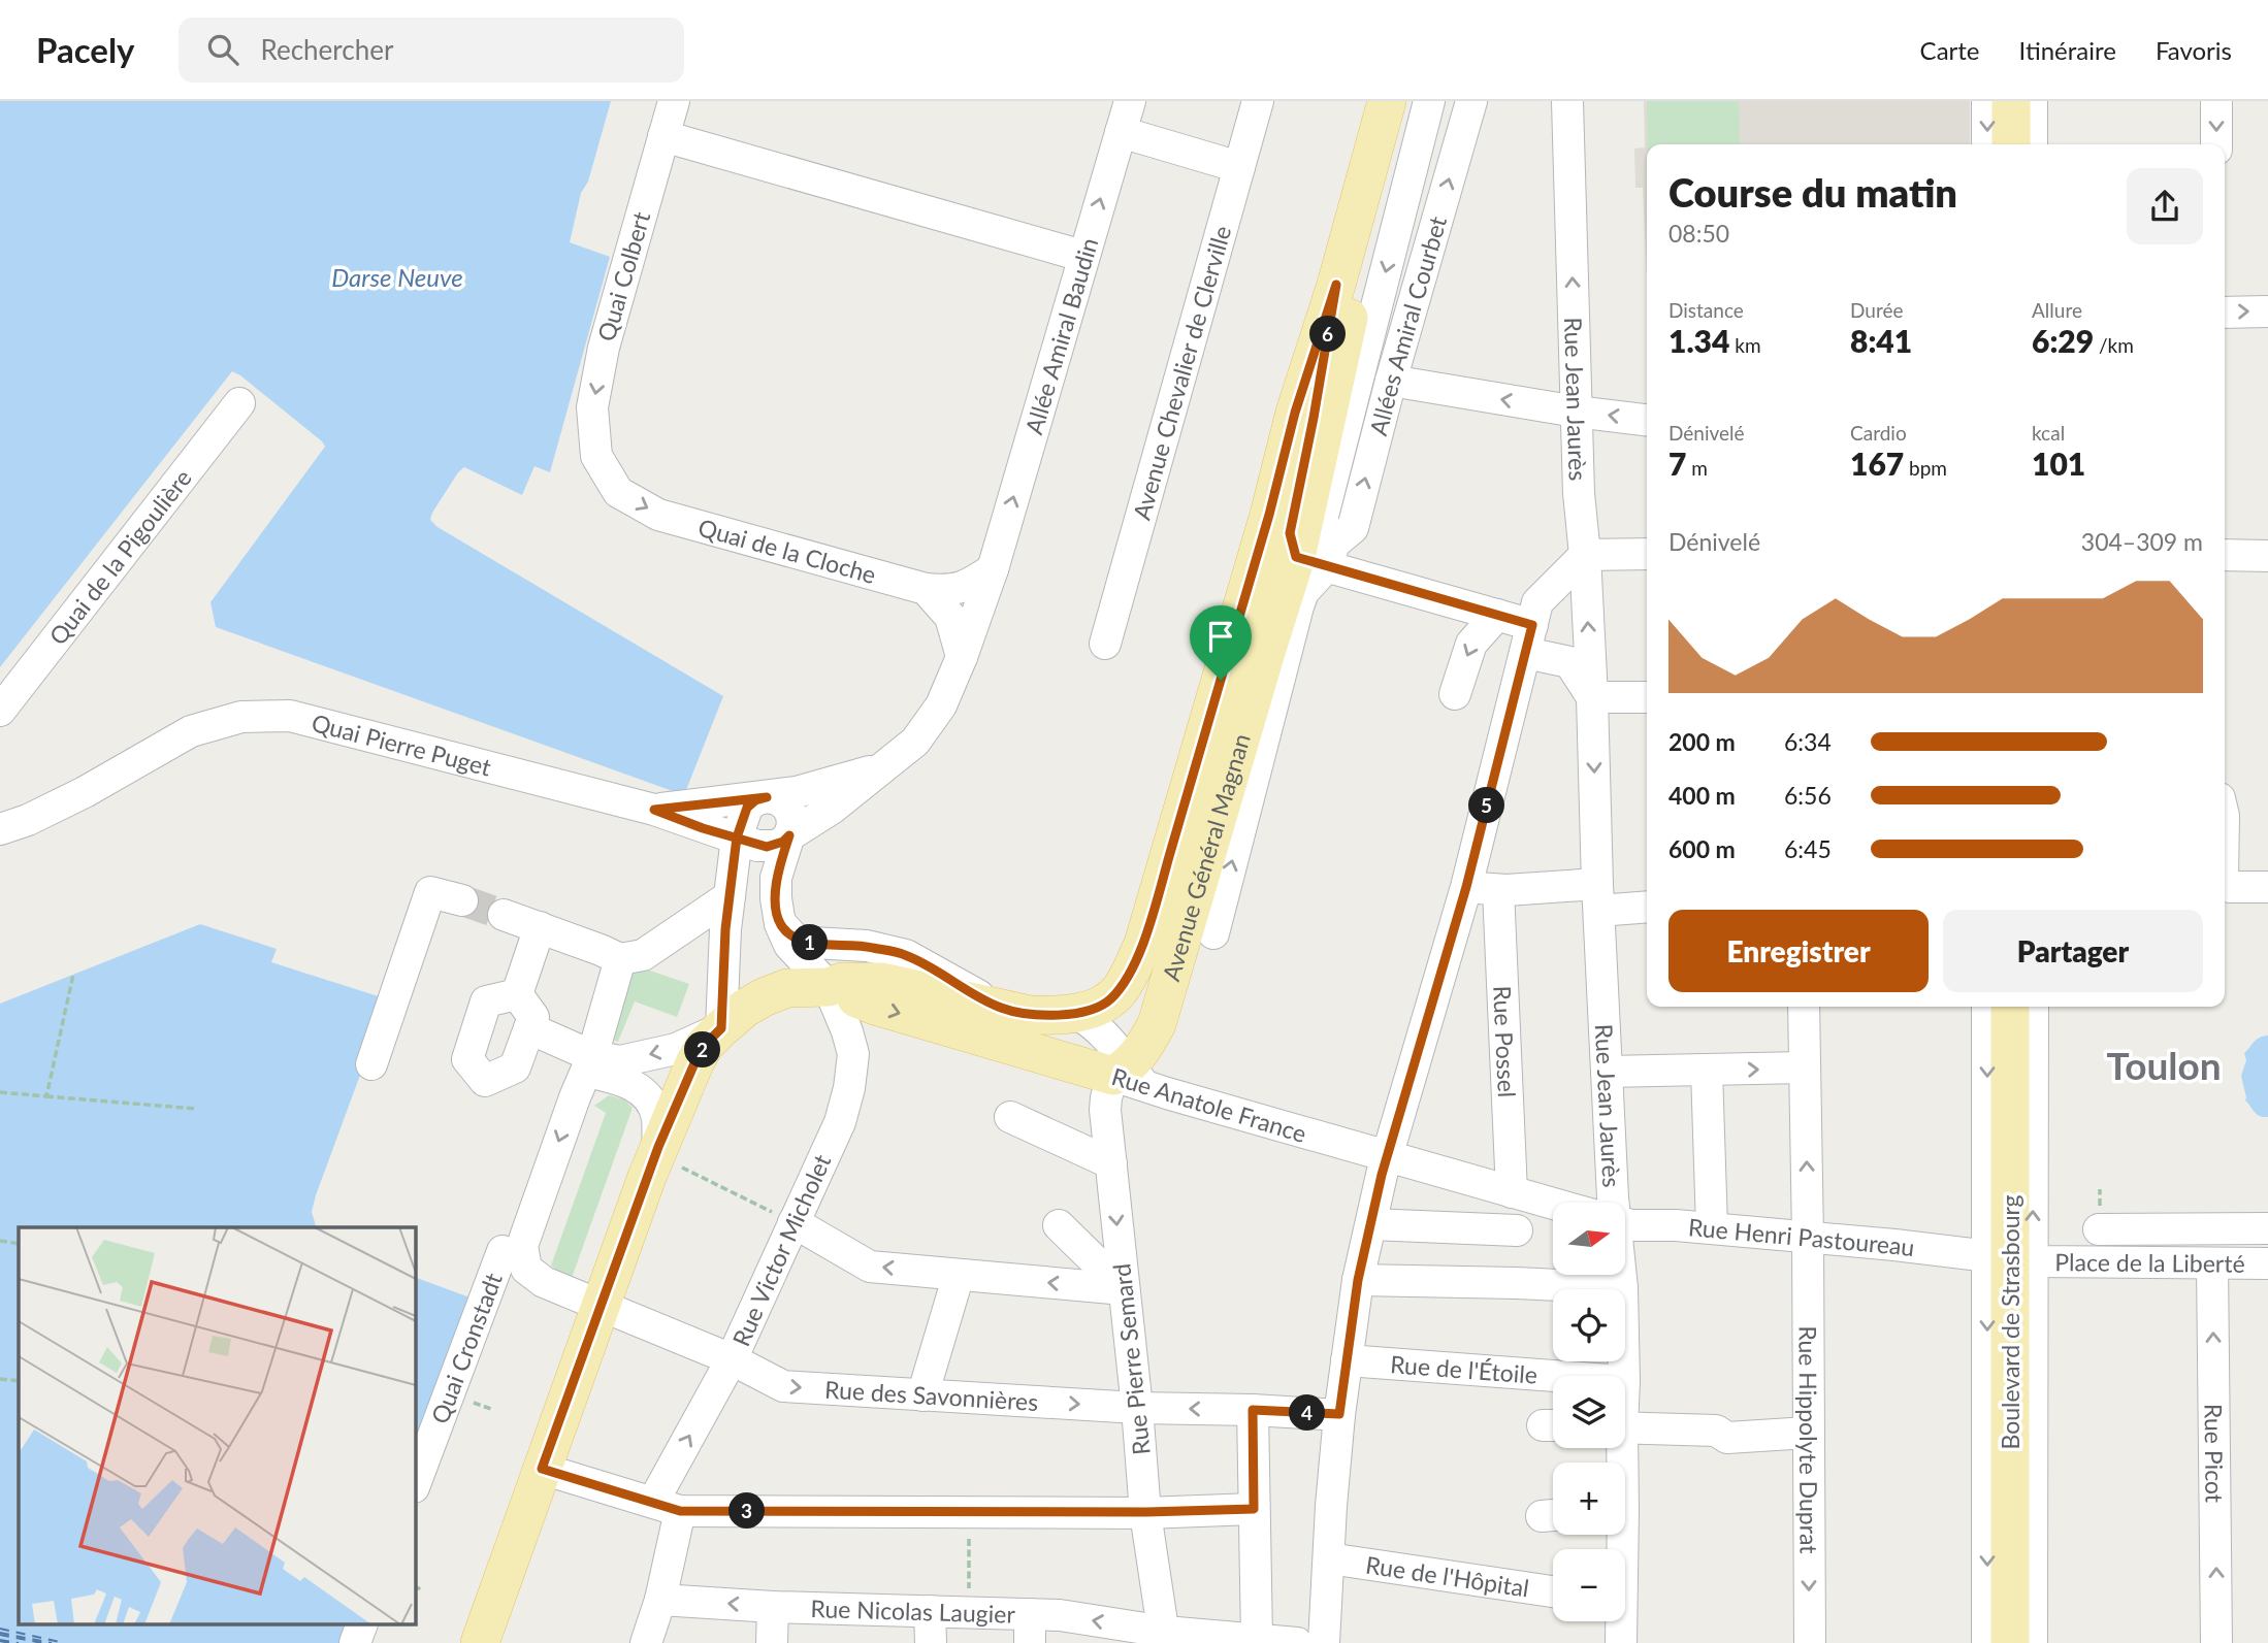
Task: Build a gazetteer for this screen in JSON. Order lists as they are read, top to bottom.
{
  "streets": {
    "main road": ["Avenue Général Magnan", "Rue Anatole France", "Boulevard de Strasbourg"],
    "street": [
      "Quai Colbert",
      "Allées Amiral Courbet",
      "Allée Amiral Baudin",
      "Avenue Chevalier de Clerville",
      "Rue Jean Jaurès",
      "Quai de la Cloche",
      "Quai de la Pigoulière",
      "Quai Pierre Puget",
      "Rue Possel",
      "Rue Henri Pastoureau",
      "Rue Victor Micholet",
      "Place de la Liberté",
      "Quai Cronstadt",
      "Rue Pierre Semard",
      "Rue de l'Étoile",
      "Rue des Savonnières",
      "Rue Hippolyte Duprat",
      "Rue Picot",
      "Rue de l'Hôpital",
      "Rue Nicolas Laugier"
    ]
  },
  "crossings": [
    ["Quai Colbert", "Quai de la Cloche"],
    ["Allées Amiral Courbet", "Avenue Général Magnan"],
    ["Avenue Général Magnan", "Rue Anatole France"],
    ["Avenue Général Magnan", "Rue Victor Micholet"],
    ["Avenue Général Magnan", "Rue Pierre Semard"],
    ["Avenue Général Magnan", "Rue des Savonnières"],
    ["Rue Possel", "Rue Anatole France"],
    ["Rue Anatole France", "Rue Victor Micholet"],
    ["Rue Anatole France", "Rue Pierre Semard"],
    ["Rue Henri Pastoureau", "Place de la Liberté"],
    ["Rue Henri Pastoureau", "Boulevard de Strasbourg"],
    ["Rue Henri Pastoureau", "Rue Hippolyte Duprat"],
    ["Rue Victor Micholet", "Rue des Savonnières"],
    ["Rue Victor Micholet", "Rue Nicolas Laugier"],
    ["Place de la Liberté", "Boulevard de Strasbourg"],
    ["Place de la Liberté", "Rue Picot"],
    ["Quai Cronstadt", "Rue des Savonnières"],
    ["Rue Pierre Semard", "Rue des Savonnières"],
    ["Rue Pierre Semard", "Rue Nicolas Laugier"]
  ],
  "one_way": [
    "Quai Colbert",
    "Allée Amiral Baudin",
    "Quai de la Cloche",
    "Rue Anatole France"
  ],
  "districts": ["Toulon"],
  "water": ["Darse Neuve"],
  "north": "right",
  "page": {
    "header": "Pacely",
    "search": "Rechercher",
    "nav": ["Carte", "Itinéraire", "Favoris"],
    "heading": ["Course du matin", "08:50"],
    "stats": [
      ["Distance", "1.34 km"],
      ["Durée", "8:41"],
      ["Allure", "6:29 /km"],
      ["Dénivelé", "7 m"],
      ["Cardio", "167 bpm"],
      ["kcal", "101"]
    ],
    "pins": [
      "6",
      "5",
      "1",
      "2",
      "4",
      "3"
    ],
    "chart": ["Dénivelé", "304–309 m"],
    "list": [
      {
        "name": "200 m",
        "note": "6:34"
      },
      {
        "name": "400 m",
        "note": "6:56"
      },
      {
        "name": "600 m",
        "note": "6:45"
      }
    ],
    "buttons": ["Enregistrer", "Partager"],
    "map_buttons": ["+", "−"]
  }
}
